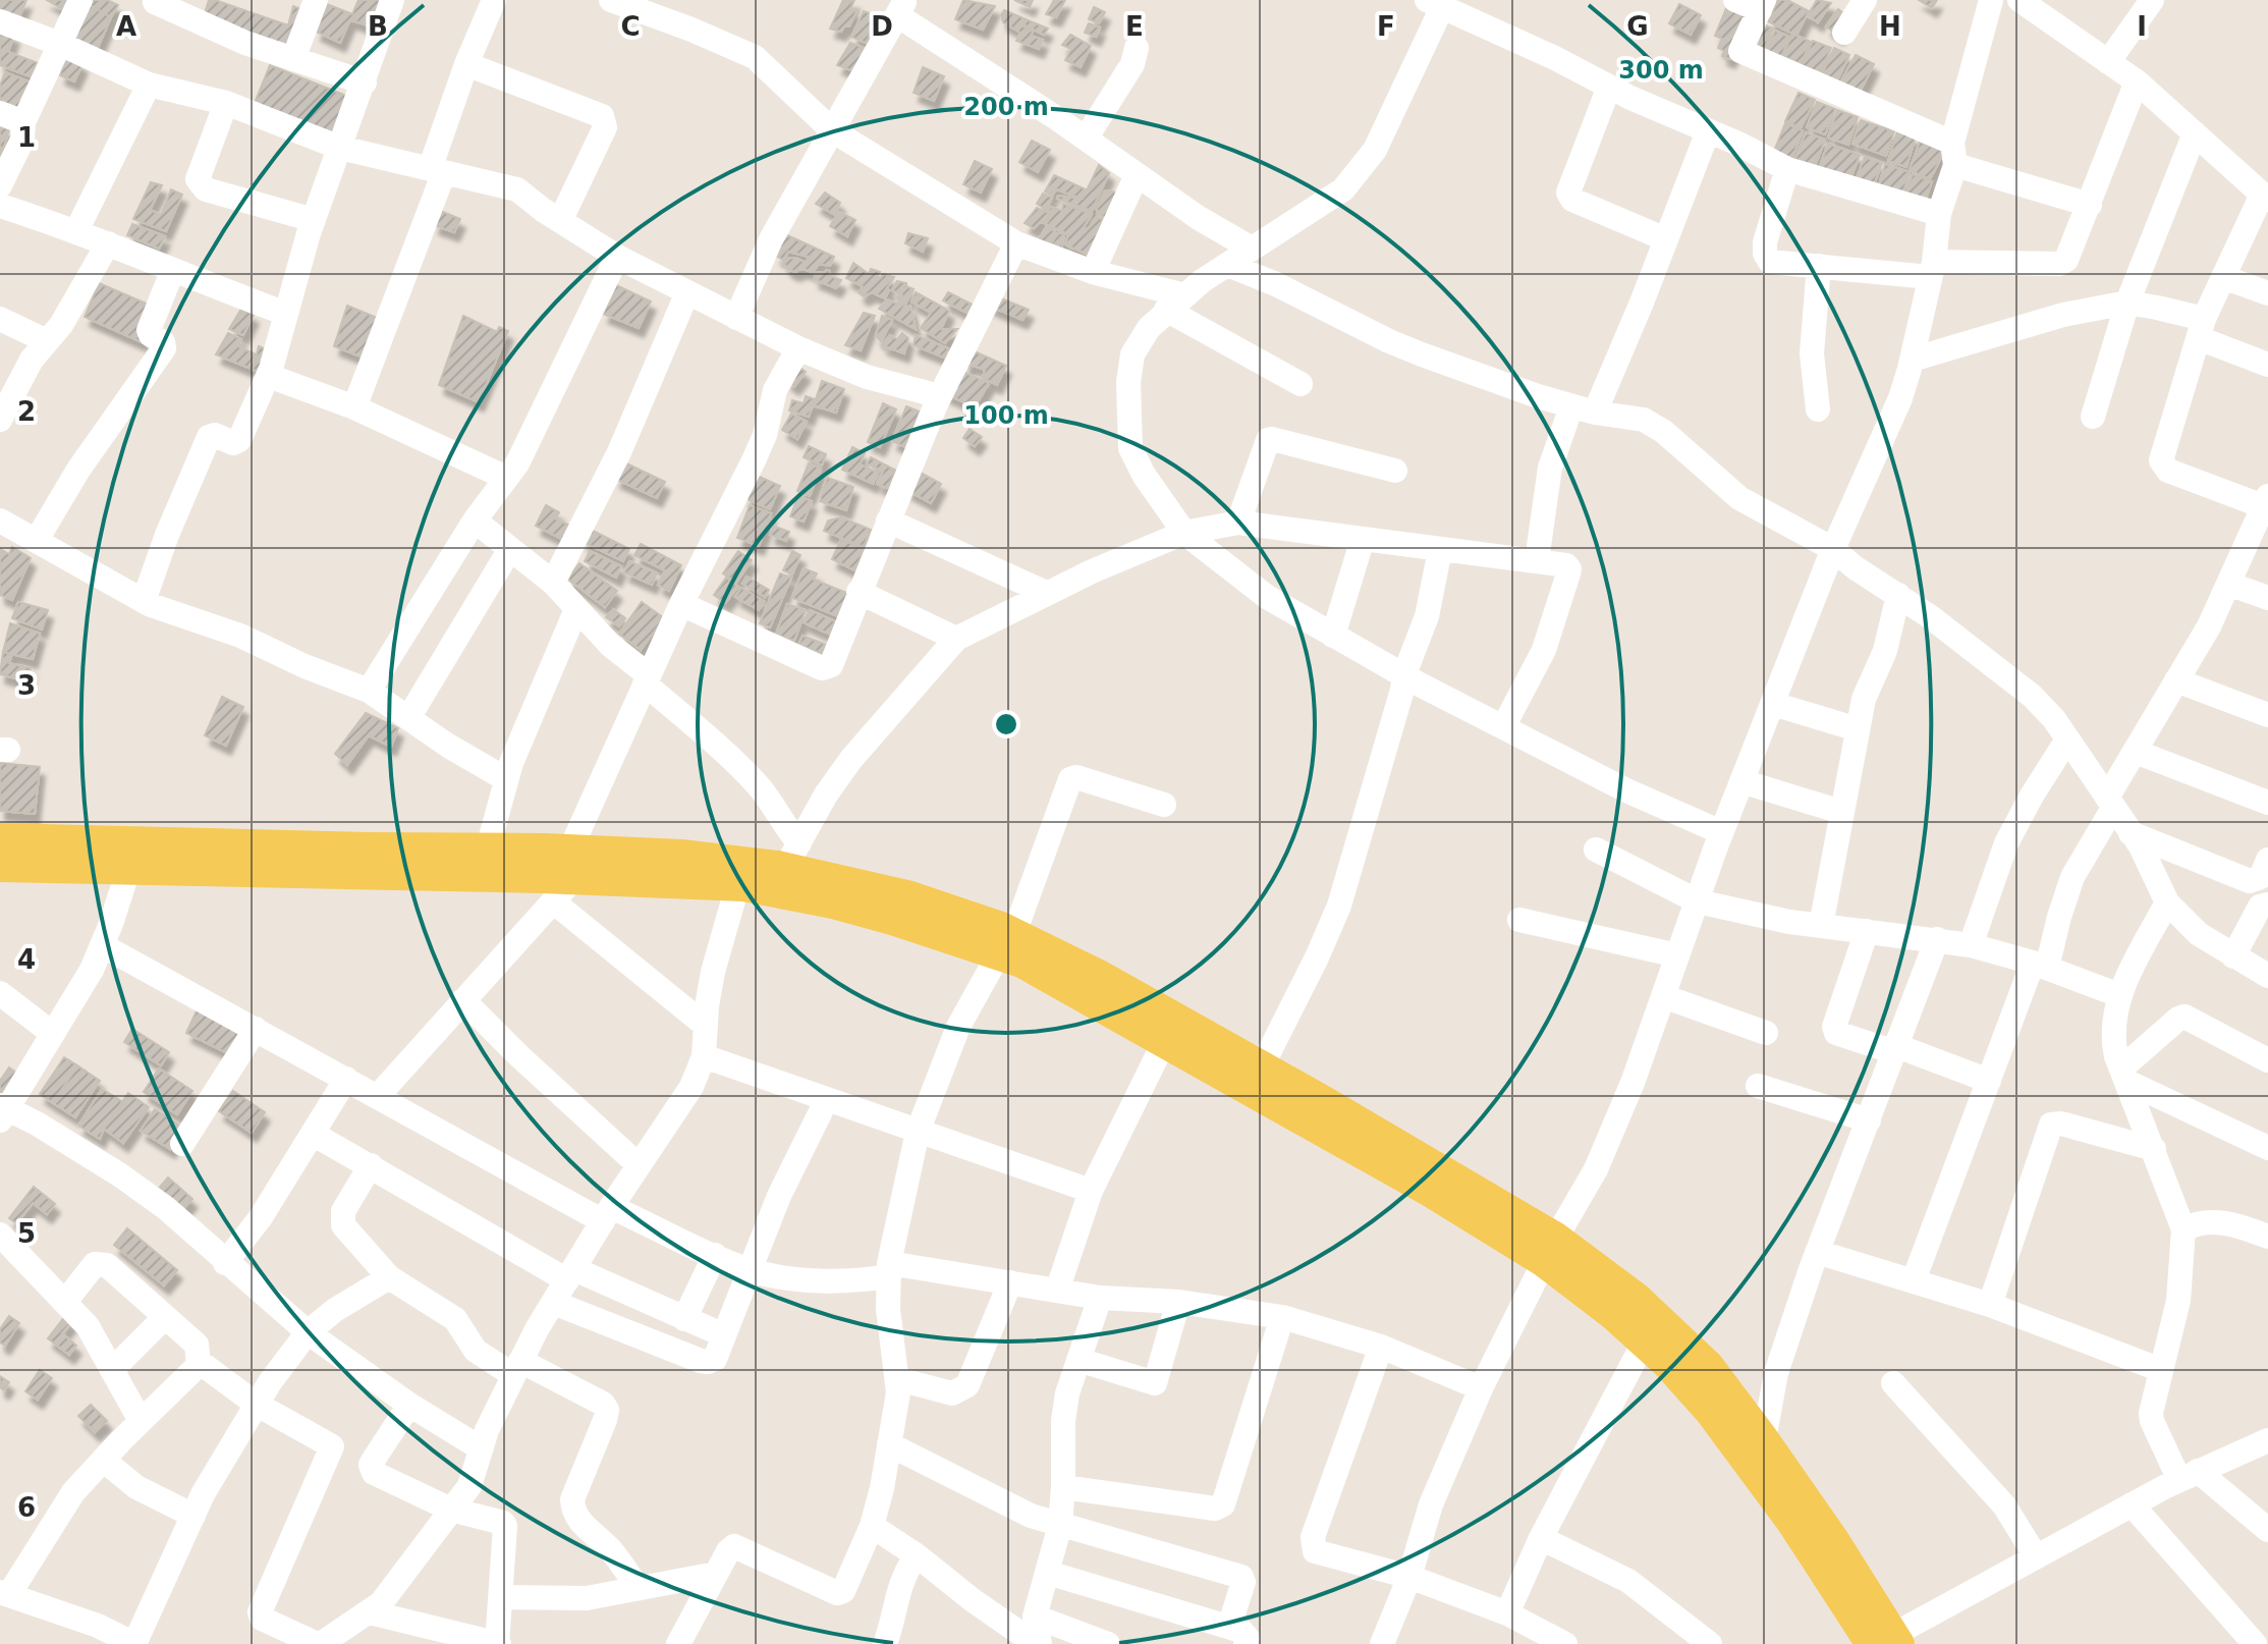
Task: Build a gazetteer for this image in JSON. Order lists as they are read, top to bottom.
{
  "grid": {
    "columns": [
      "A",
      "B",
      "C",
      "D",
      "E",
      "F",
      "G",
      "H",
      "I"
    ],
    "rows": [
      "1",
      "2",
      "3",
      "4",
      "5",
      "6"
    ]
  },
  "rings": ["300 m", "200 m", "100 m"]
}
